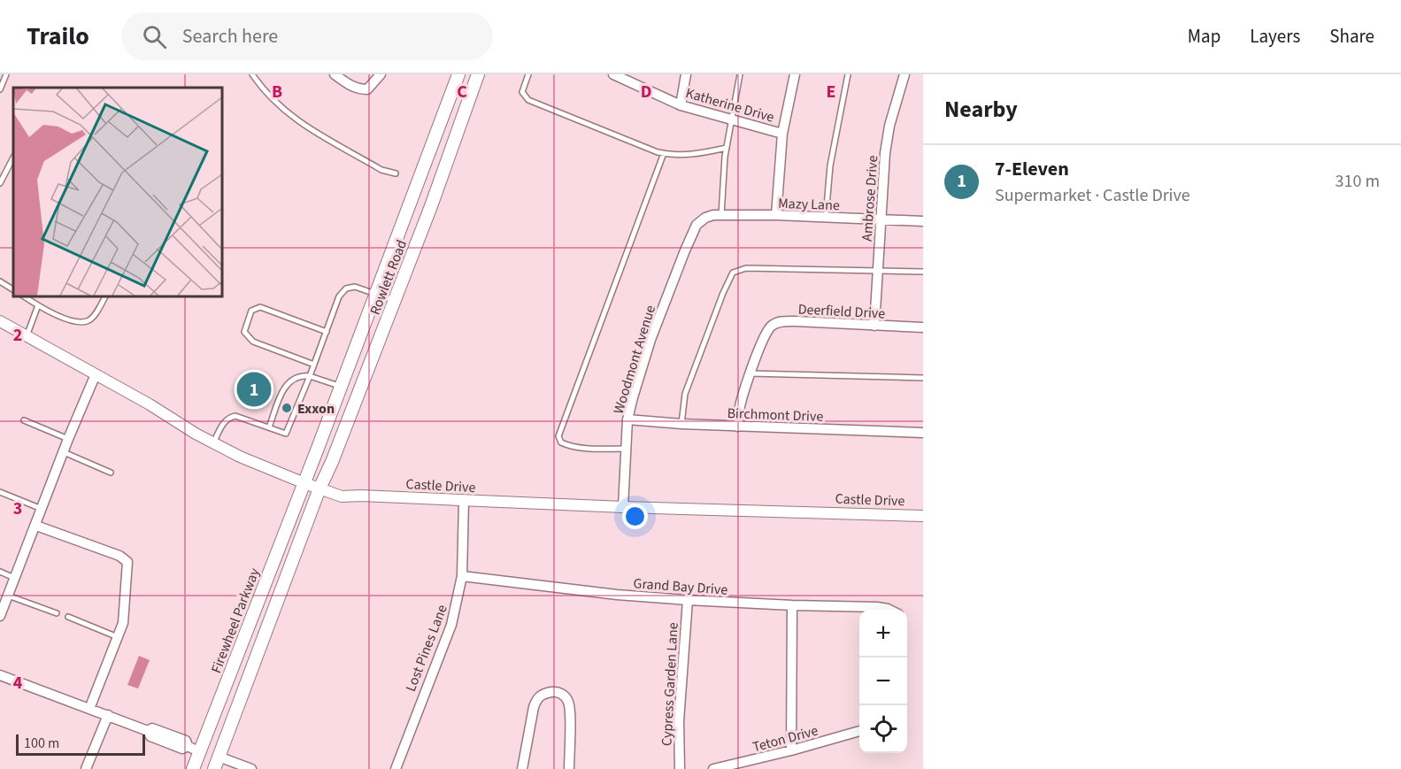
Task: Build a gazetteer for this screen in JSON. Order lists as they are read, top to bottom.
{
  "streets": {
    "main road": ["Rowlett Road", "Firewheel Parkway"],
    "street": [
      "Katherine Drive",
      "Ambrose Drive",
      "Mazy Lane",
      "Deerfield Drive",
      "Woodmont Avenue",
      "Birchmont Drive",
      "Castle Drive",
      "Grand Bay Drive",
      "Lost Pines Lane",
      "Cypress Garden Lane",
      "Teton Drive"
    ]
  },
  "crossings": [
    ["Ambrose Drive", "Mazy Lane"],
    ["Ambrose Drive", "Deerfield Drive"],
    ["Mazy Lane", "Woodmont Avenue"],
    ["Rowlett Road", "Castle Drive"],
    ["Rowlett Road", "Firewheel Parkway"],
    ["Deerfield Drive", "Birchmont Drive"],
    ["Woodmont Avenue", "Birchmont Drive"],
    ["Woodmont Avenue", "Castle Drive"],
    ["Castle Drive", "Firewheel Parkway"],
    ["Castle Drive", "Lost Pines Lane"],
    ["Grand Bay Drive", "Lost Pines Lane"],
    ["Grand Bay Drive", "Cypress Garden Lane"]
  ],
  "places": ["Exxon"],
  "scale_bar": "100 m",
  "page": {
    "header": "Trailo",
    "search": "Search here",
    "nav": ["Map", "Layers", "Share"],
    "heading": "Nearby",
    "list": [
      {
        "mark": "1",
        "name": "7-Eleven",
        "note": "Supermarket · Castle Drive",
        "value": "310 m"
      }
    ],
    "pins": "1",
    "map_buttons": ["+", "−"],
    "scale": "100 m"
  },
  "grid": {
    "columns": [
      "B",
      "C",
      "D",
      "E"
    ],
    "rows": ["2", "3", "4"]
  }
}
